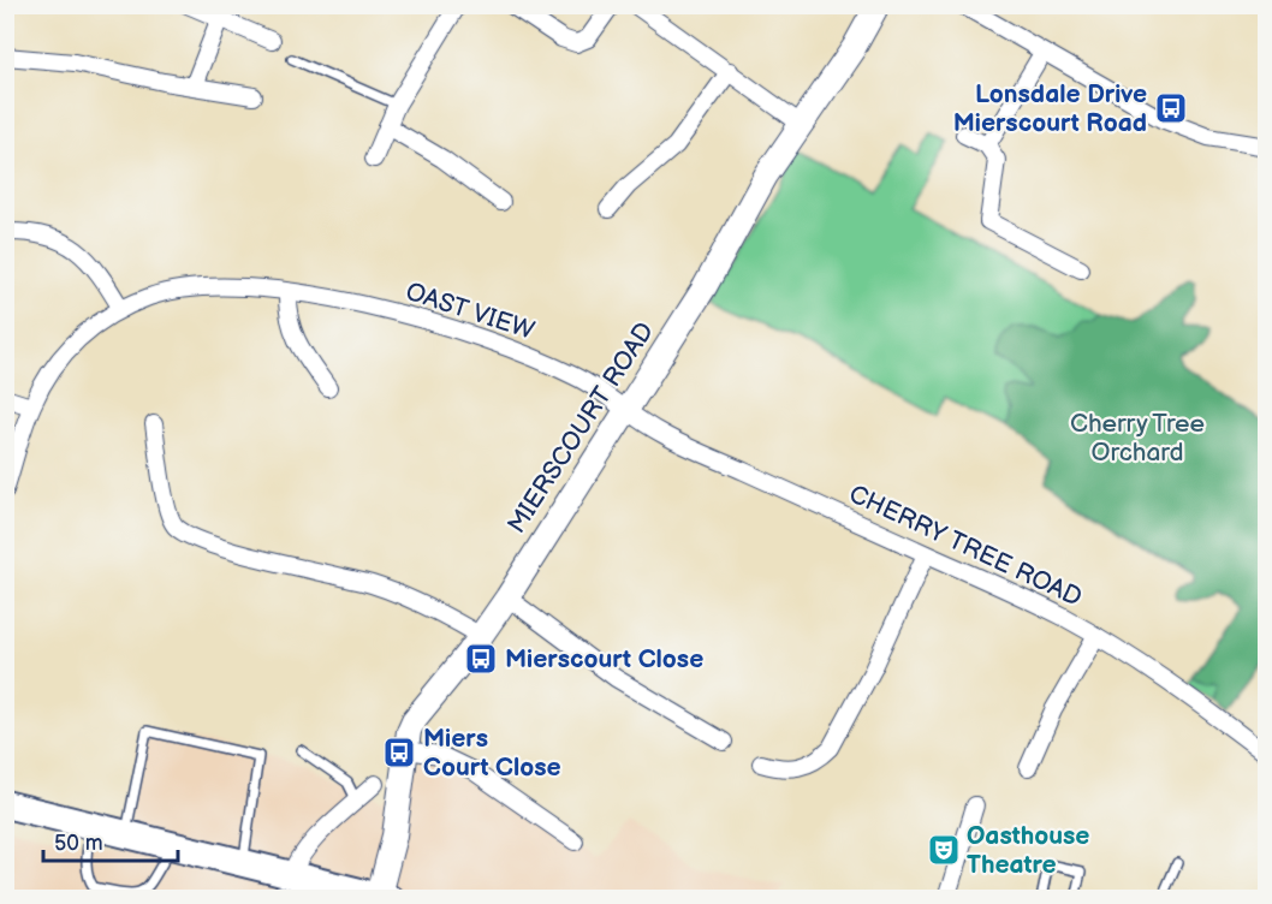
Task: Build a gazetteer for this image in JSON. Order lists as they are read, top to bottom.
{
  "streets": {
    "street": ["OAST VIEW", "MIERSCOURT ROAD", "CHERRY TREE ROAD"]
  },
  "crossings": [
    ["OAST VIEW", "MIERSCOURT ROAD"],
    ["OAST VIEW", "CHERRY TREE ROAD"],
    ["MIERSCOURT ROAD", "CHERRY TREE ROAD"]
  ],
  "parks": ["Cherry Tree Orchard"],
  "places": {
    "bus stop": ["Lonsdale Drive Mierscourt Road", "Mierscourt Close", "Miers Court Close"],
    "theatre": ["Oasthouse Theatre"]
  },
  "scale_bar": "50 m"
}
